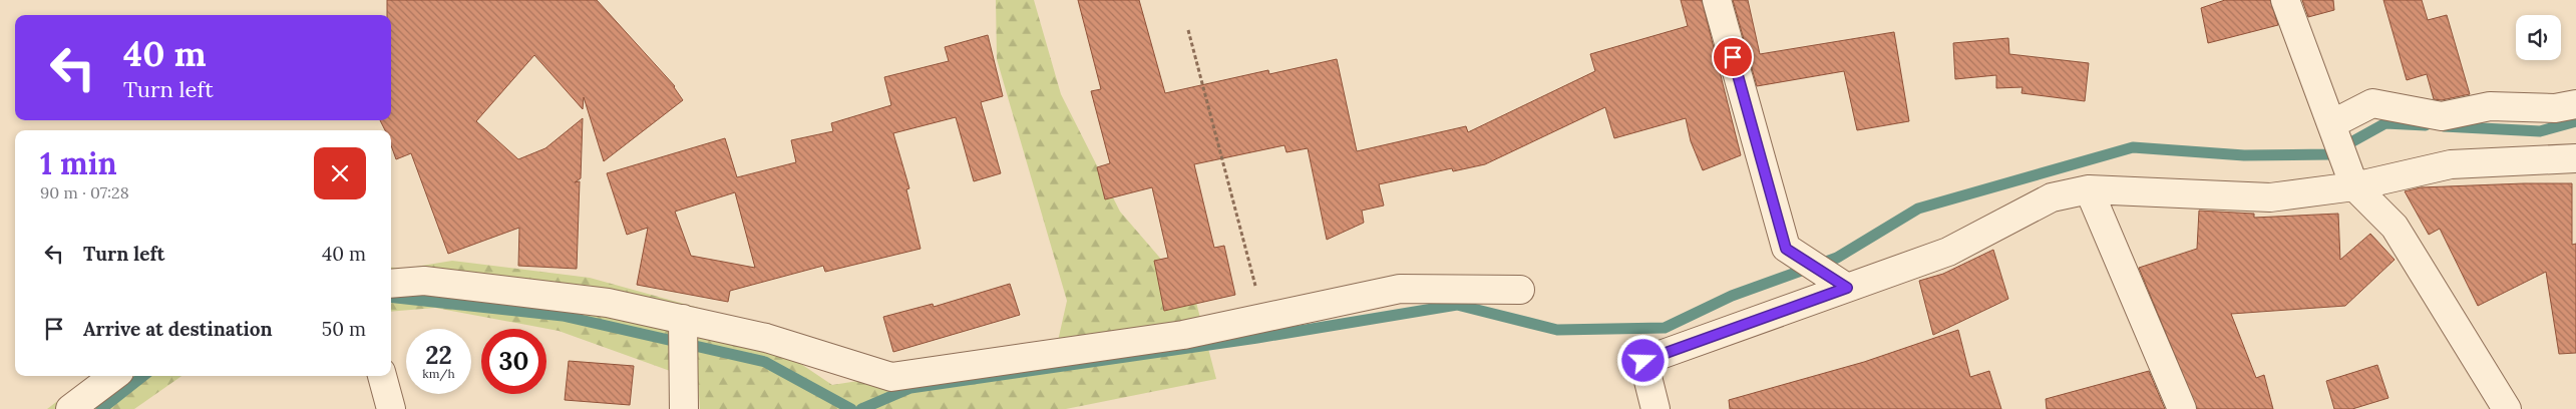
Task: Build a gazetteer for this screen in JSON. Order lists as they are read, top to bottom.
{
  "page": {
    "turn": ["40 m", "Turn left"],
    "heading": ["1 min", "90 m · 07:28"],
    "list": [
      {
        "name": "Turn left",
        "value": "40 m"
      },
      {
        "name": "Arrive at destination",
        "value": "50 m"
      }
    ],
    "speed": "22 km/h",
    "limit": "30"
  }
}
